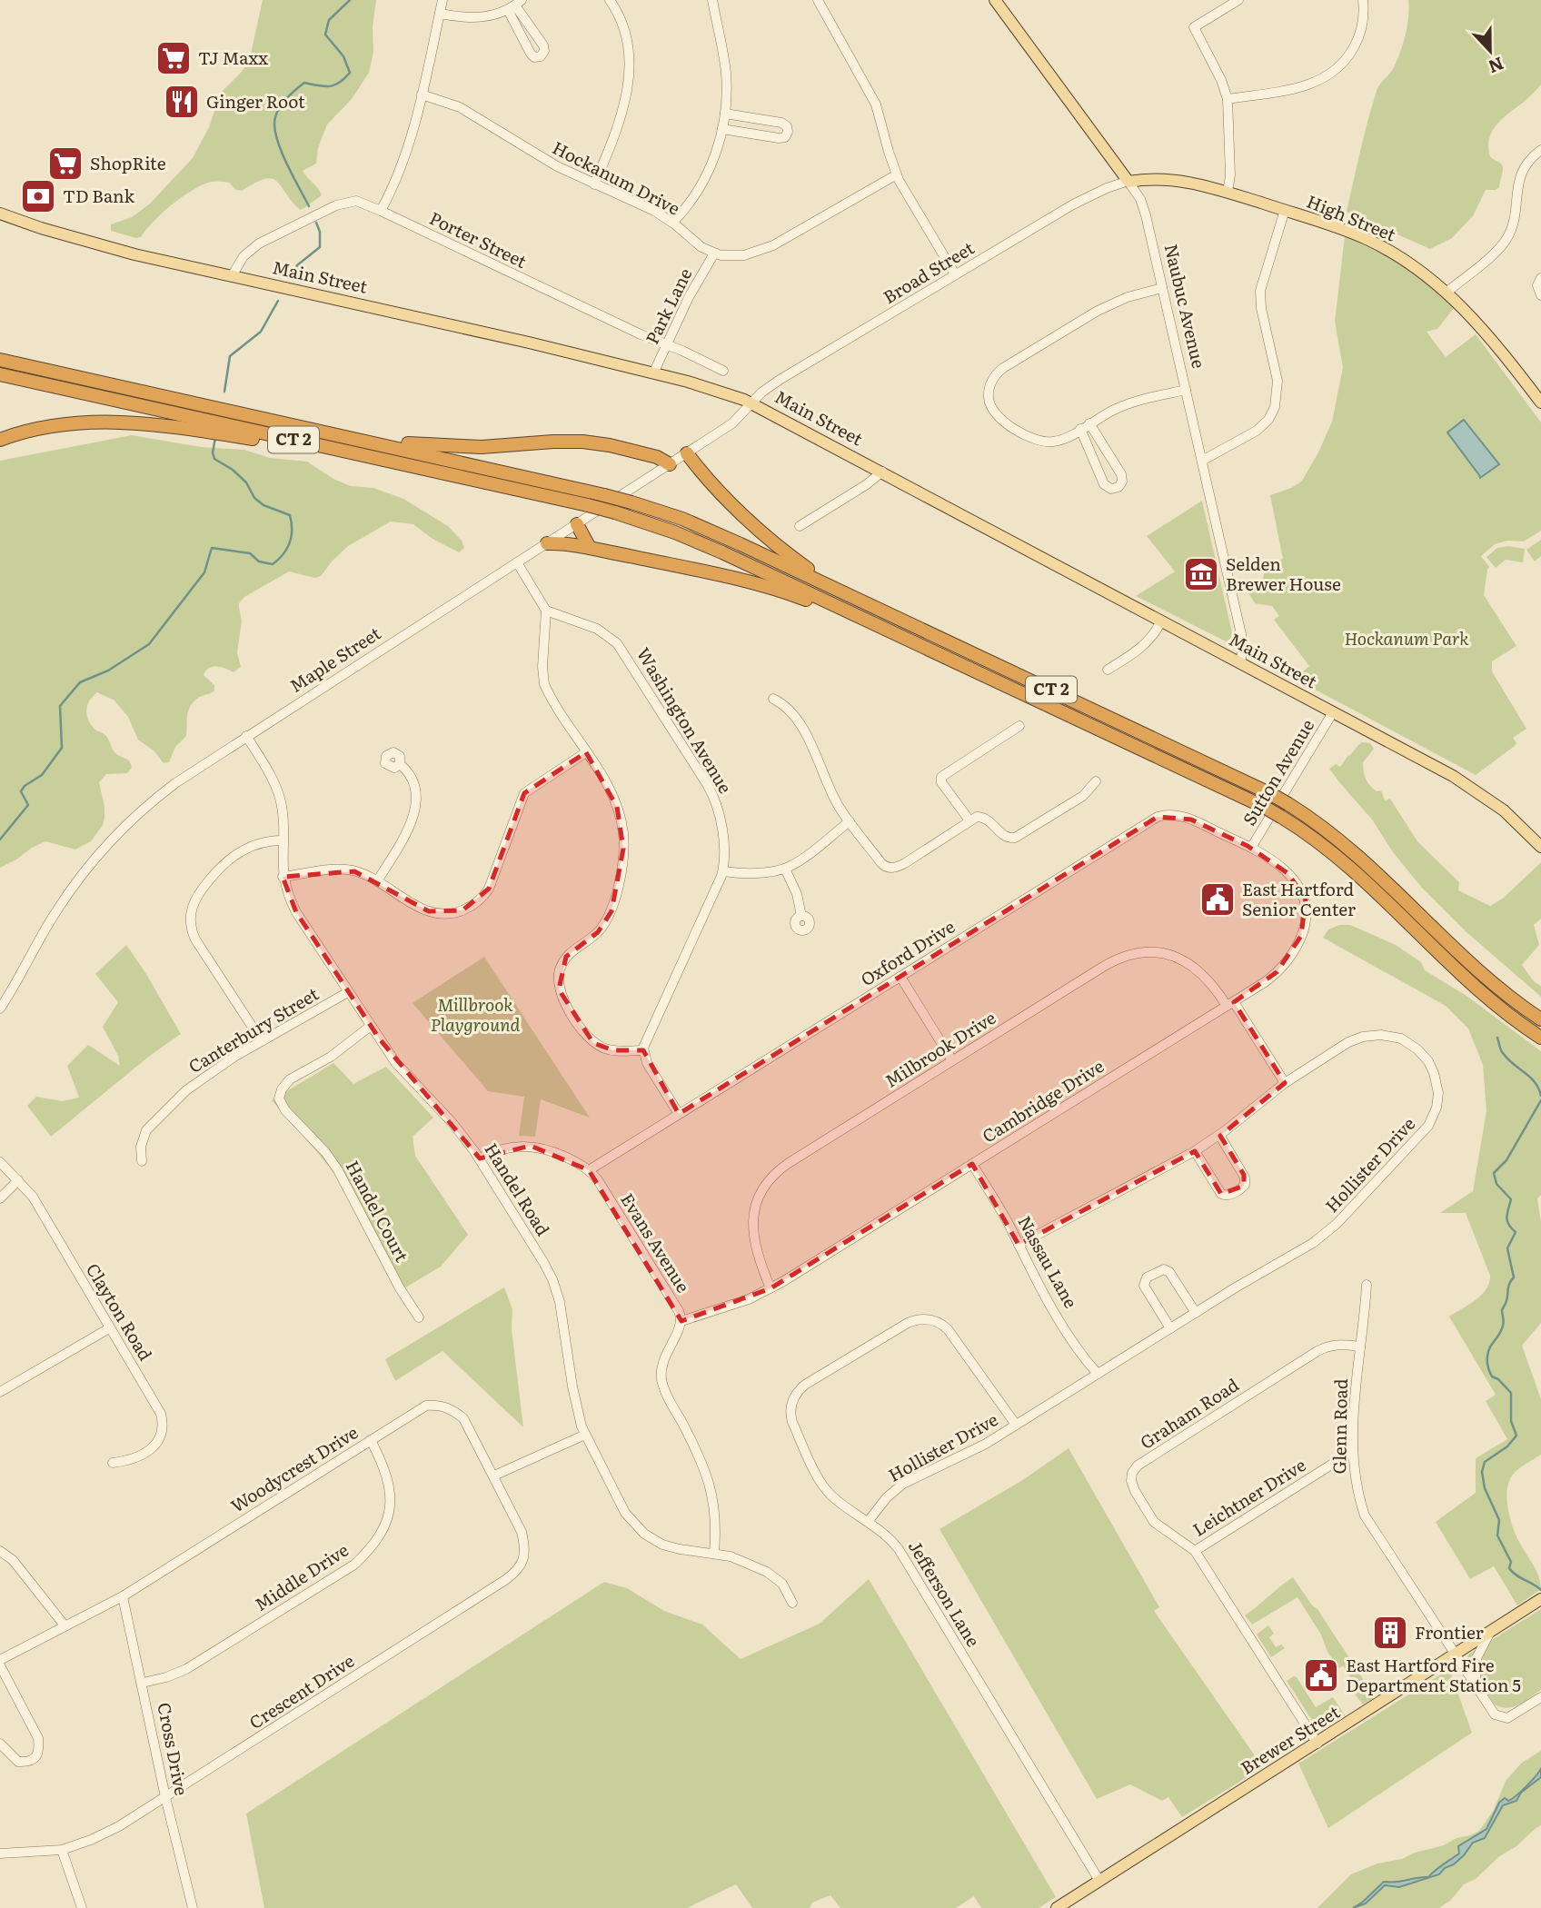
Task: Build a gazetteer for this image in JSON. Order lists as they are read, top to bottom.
{
  "streets": {
    "highway": ["CT 2"],
    "main road": [
      "High Street",
      "Main Street",
      "Naubuc Avenue",
      "Brewer Street"
    ],
    "street": [
      "Hockanum Drive",
      "Porter Street",
      "Broad Street",
      "Park Lane",
      "Maple Street",
      "Washington Avenue",
      "Sutton Avenue",
      "Oxford Drive",
      "Canterbury Street",
      "Milbrook Drive",
      "Cambridge Drive",
      "Hollister Drive",
      "Handel Road",
      "Handel Court",
      "Evans Avenue",
      "Nassau Lane",
      "Clayton Road",
      "Graham Road",
      "Glenn Road",
      "Woodycrest Drive",
      "Leichtner Drive",
      "Middle Drive",
      "Jefferson Lane",
      "Crescent Drive",
      "Cross Drive"
    ]
  },
  "crossings": [
    ["Hockanum Drive", "Park Lane"],
    ["High Street", "Broad Street"],
    ["High Street", "Naubuc Avenue"],
    ["Porter Street", "Main Street"],
    ["Porter Street", "Park Lane"],
    ["Broad Street", "Main Street"],
    ["Broad Street", "Naubuc Avenue"],
    ["Broad Street", "Maple Street"],
    ["Main Street", "Park Lane"],
    ["Main Street", "Naubuc Avenue"],
    ["Main Street", "Maple Street"],
    ["Main Street", "Sutton Avenue"],
    ["Maple Street", "Handel Road"],
    ["Sutton Avenue", "Oxford Drive"],
    ["Sutton Avenue", "Cambridge Drive"],
    ["Oxford Drive", "Cambridge Drive"],
    ["Oxford Drive", "Evans Avenue"],
    ["Canterbury Street", "Handel Road"],
    ["Milbrook Drive", "Cambridge Drive"],
    ["Milbrook Drive", "Hollister Drive"],
    ["Cambridge Drive", "Evans Avenue"],
    ["Cambridge Drive", "Nassau Lane"],
    ["Hollister Drive", "Nassau Lane"],
    ["Hollister Drive", "Jefferson Lane"],
    ["Handel Road", "Handel Court"],
    ["Handel Road", "Evans Avenue"],
    ["Graham Road", "Glenn Road"],
    ["Graham Road", "Leichtner Drive"],
    ["Graham Road", "Brewer Street"],
    ["Glenn Road", "Leichtner Drive"],
    ["Glenn Road", "Brewer Street"],
    ["Woodycrest Drive", "Middle Drive"],
    ["Woodycrest Drive", "Crescent Drive"],
    ["Woodycrest Drive", "Cross Drive"],
    ["Middle Drive", "Cross Drive"],
    ["Jefferson Lane", "Brewer Street"],
    ["Crescent Drive", "Cross Drive"]
  ],
  "parks": ["Hockanum Park", "Millbrook Playground"],
  "places": {
    "supermarket": ["TJ Maxx", "ShopRite"],
    "restaurant": ["Ginger Root"],
    "bank": ["TD Bank"],
    "museum": ["Selden Brewer House"],
    "public building": ["East Hartford Senior Center", "East Hartford Fire Department Station 5"],
    "building": ["Frontier"]
  },
  "north": "bottom"
}
